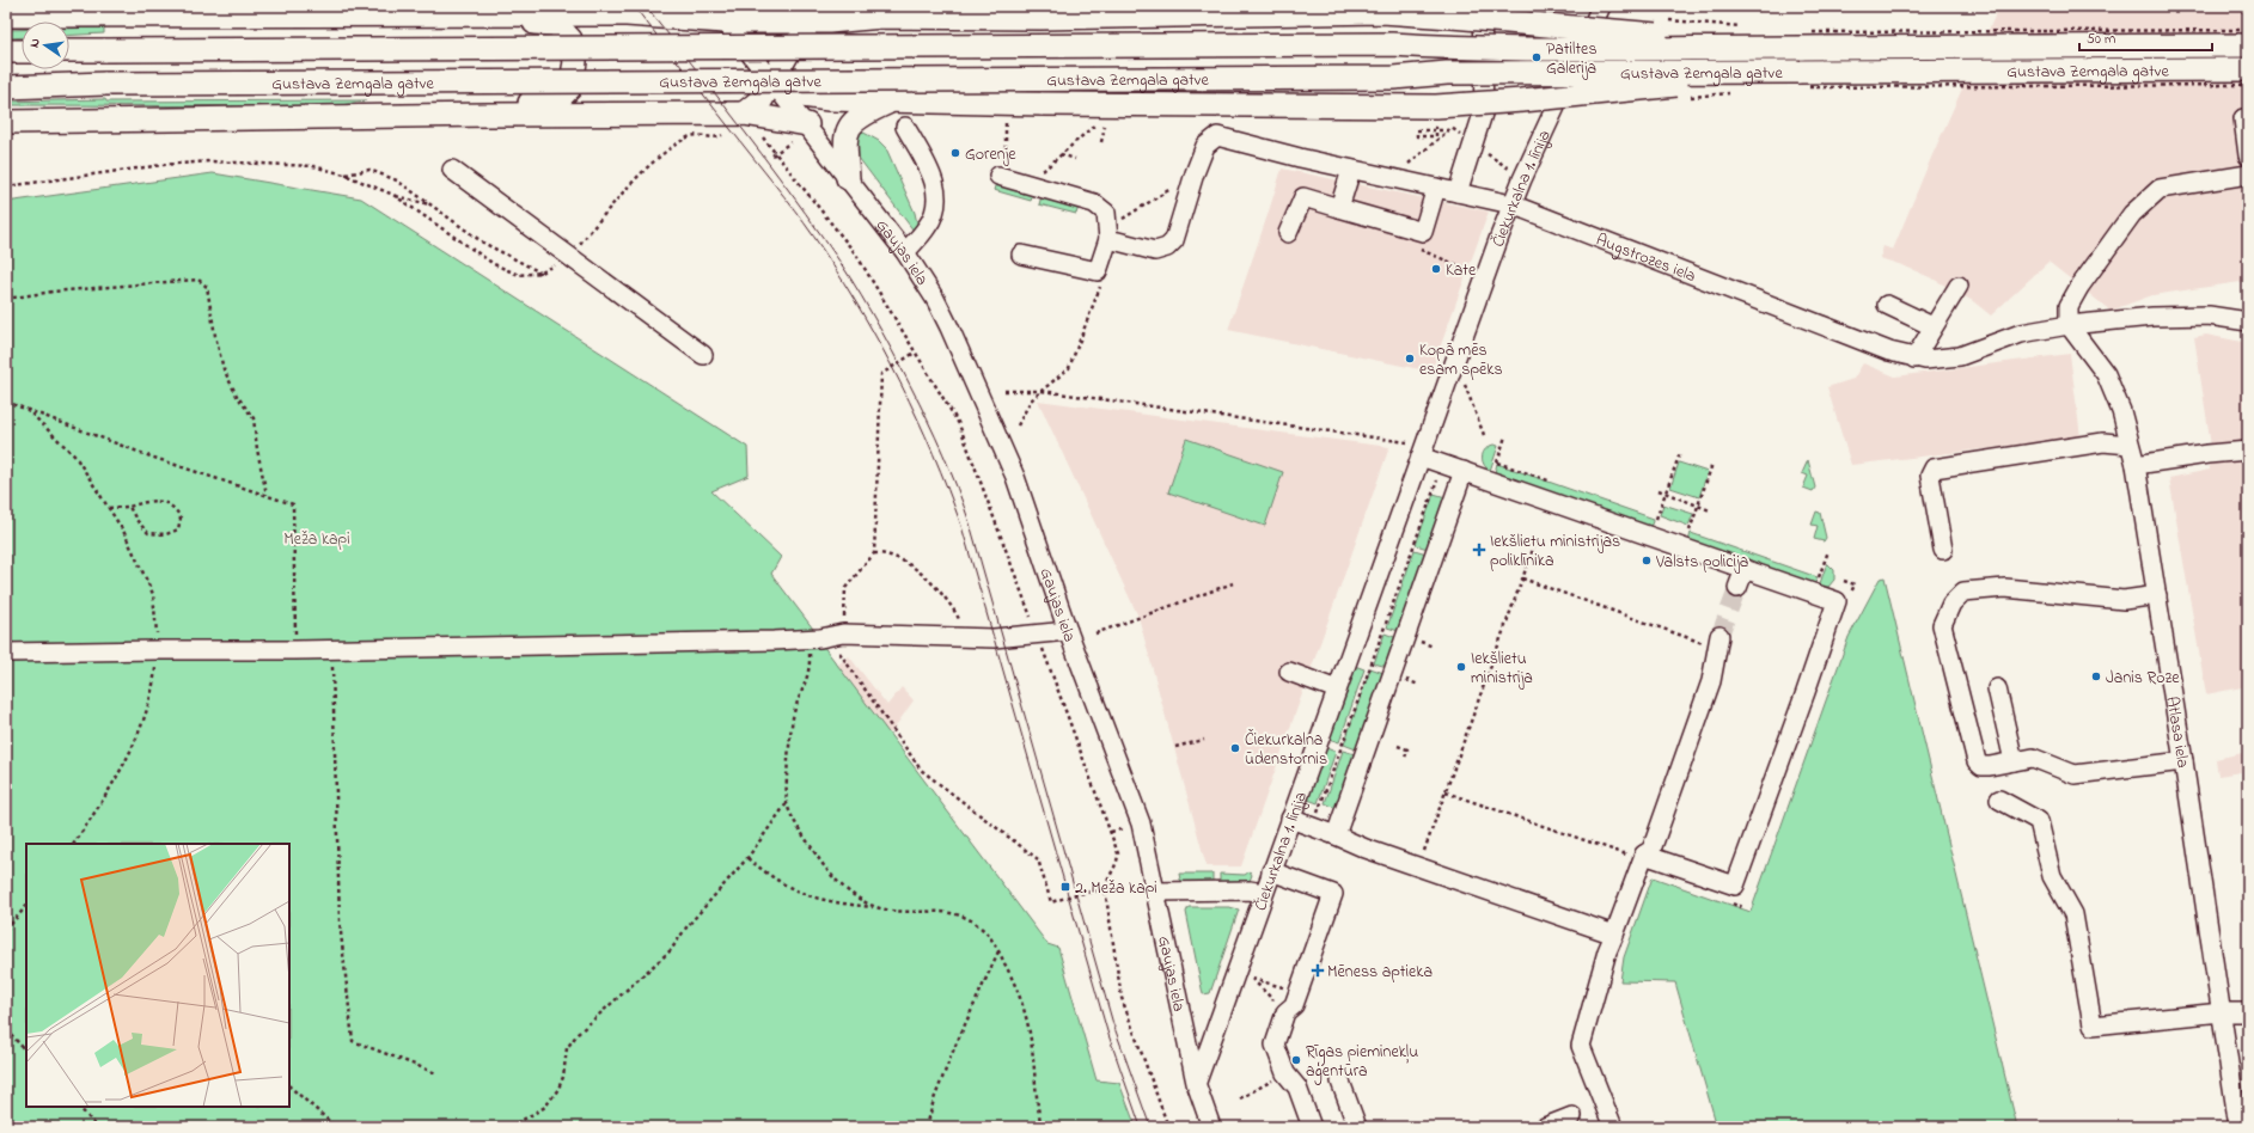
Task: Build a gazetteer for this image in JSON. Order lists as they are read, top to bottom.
{
  "streets": {
    "main road": ["Gustava Zemgala gatve"],
    "street": [
      "Čiekurkalna 1. līnija",
      "Gaujas iela",
      "Augstrozes iela",
      "Atlasa iela"
    ]
  },
  "crossings": [
    ["Čiekurkalna 1. līnija", "Gaujas iela"],
    ["Čiekurkalna 1. līnija", "Augstrozes iela"],
    ["Augstrozes iela", "Atlasa iela"]
  ],
  "parks": ["Meža kapi"],
  "places": {
    "other": [
      "Patiltes Galerija",
      "Gorenje",
      "Kate",
      "Kopā mēs esam spēks",
      "Valsts policija",
      "Iekšlietu ministrija",
      "Janis Roze",
      "Čiekurkalna ūdenstornis",
      "Rīgas pieminekļu aģentūra"
    ],
    "health": ["Iekšlietu ministrijas poliklīnika", "Mēness aptieka"],
    "transit": ["2. Meža kapi"]
  },
  "scale_bar": "50 m",
  "north": "left"
}
